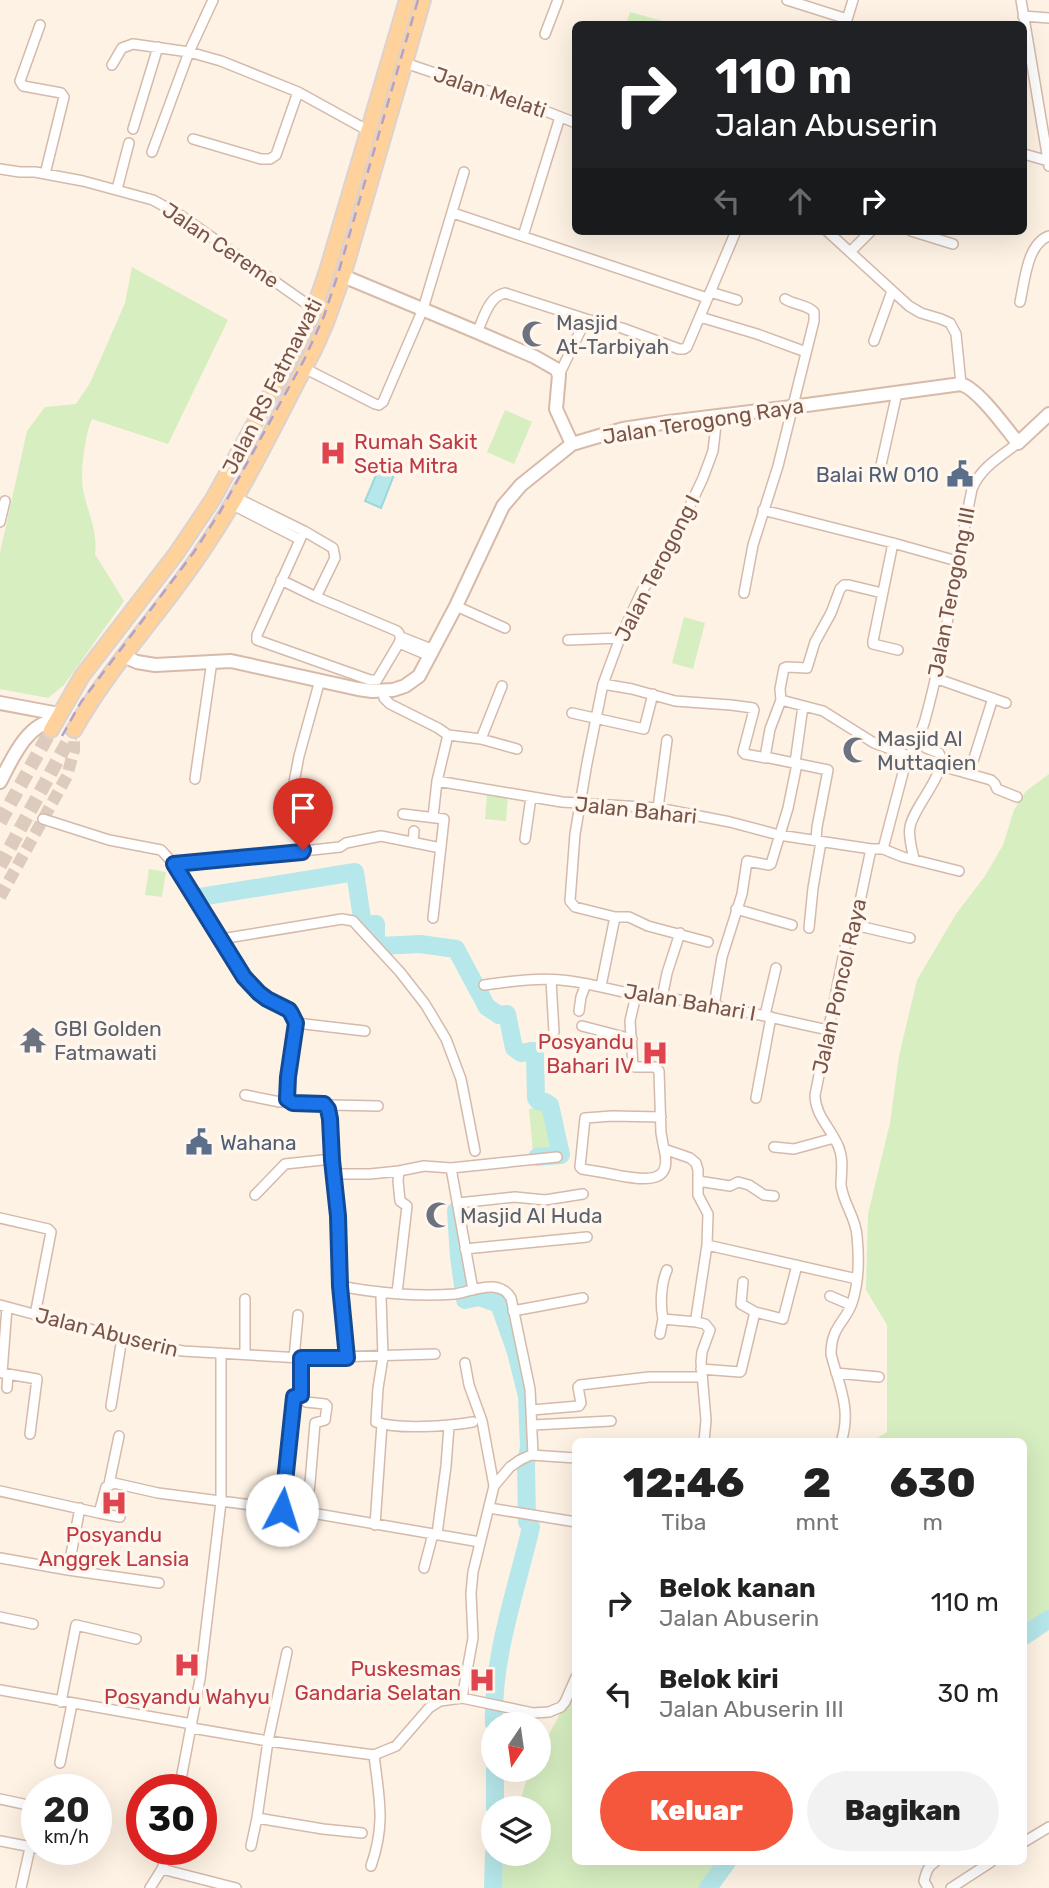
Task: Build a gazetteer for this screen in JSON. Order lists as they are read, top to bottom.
{
  "streets": {
    "main road": ["Jalan RS Fatmawati"],
    "street": [
      "Jalan Melati",
      "Jalan Cereme",
      "Jalan Terogong Raya",
      "Jalan Terogong I",
      "Jalan Terogong III",
      "Jalan Bahari",
      "Jalan Poncol Raya",
      "Jalan Bahari I",
      "Jalan Abuserin"
    ]
  },
  "crossings": [
    ["Jalan Melati", "Jalan RS Fatmawati"],
    ["Jalan Cereme", "Jalan RS Fatmawati"],
    ["Jalan RS Fatmawati", "Jalan Terogong Raya"],
    ["Jalan Terogong Raya", "Jalan Terogong I"],
    ["Jalan Terogong I", "Jalan Bahari"],
    ["Jalan Terogong III", "Jalan Bahari"],
    ["Jalan Bahari", "Jalan Poncol Raya"],
    ["Jalan Poncol Raya", "Jalan Bahari I"]
  ],
  "places": {
    "mosque": ["Masjid At-Tarbiyah", "Masjid Al Muttaqien", "Masjid Al Huda"],
    "hospital": [
      "Rumah Sakit Setia Mitra",
      "Posyandu Bahari IV",
      "Posyandu Anggrek Lansia",
      "Posyandu Wahyu",
      "Puskesmas Gandaria Selatan"
    ],
    "public building": ["Balai RW 010", "Wahana"],
    "temple": ["GBI Golden Fatmawati"]
  },
  "north": "bottom",
  "page": {
    "turn": ["110 m", "Jalan Abuserin"],
    "eta": [
      "12:46",
      "Tiba",
      "2",
      "mnt",
      "630",
      "m"
    ],
    "list": [
      {
        "name": "Belok kanan",
        "note": "Jalan Abuserin",
        "value": "110 m"
      },
      {
        "name": "Belok kiri",
        "note": "Jalan Abuserin III",
        "value": "30 m"
      }
    ],
    "buttons": ["Keluar", "Bagikan"],
    "speed": "20 km/h",
    "limit": "30"
  }
}
